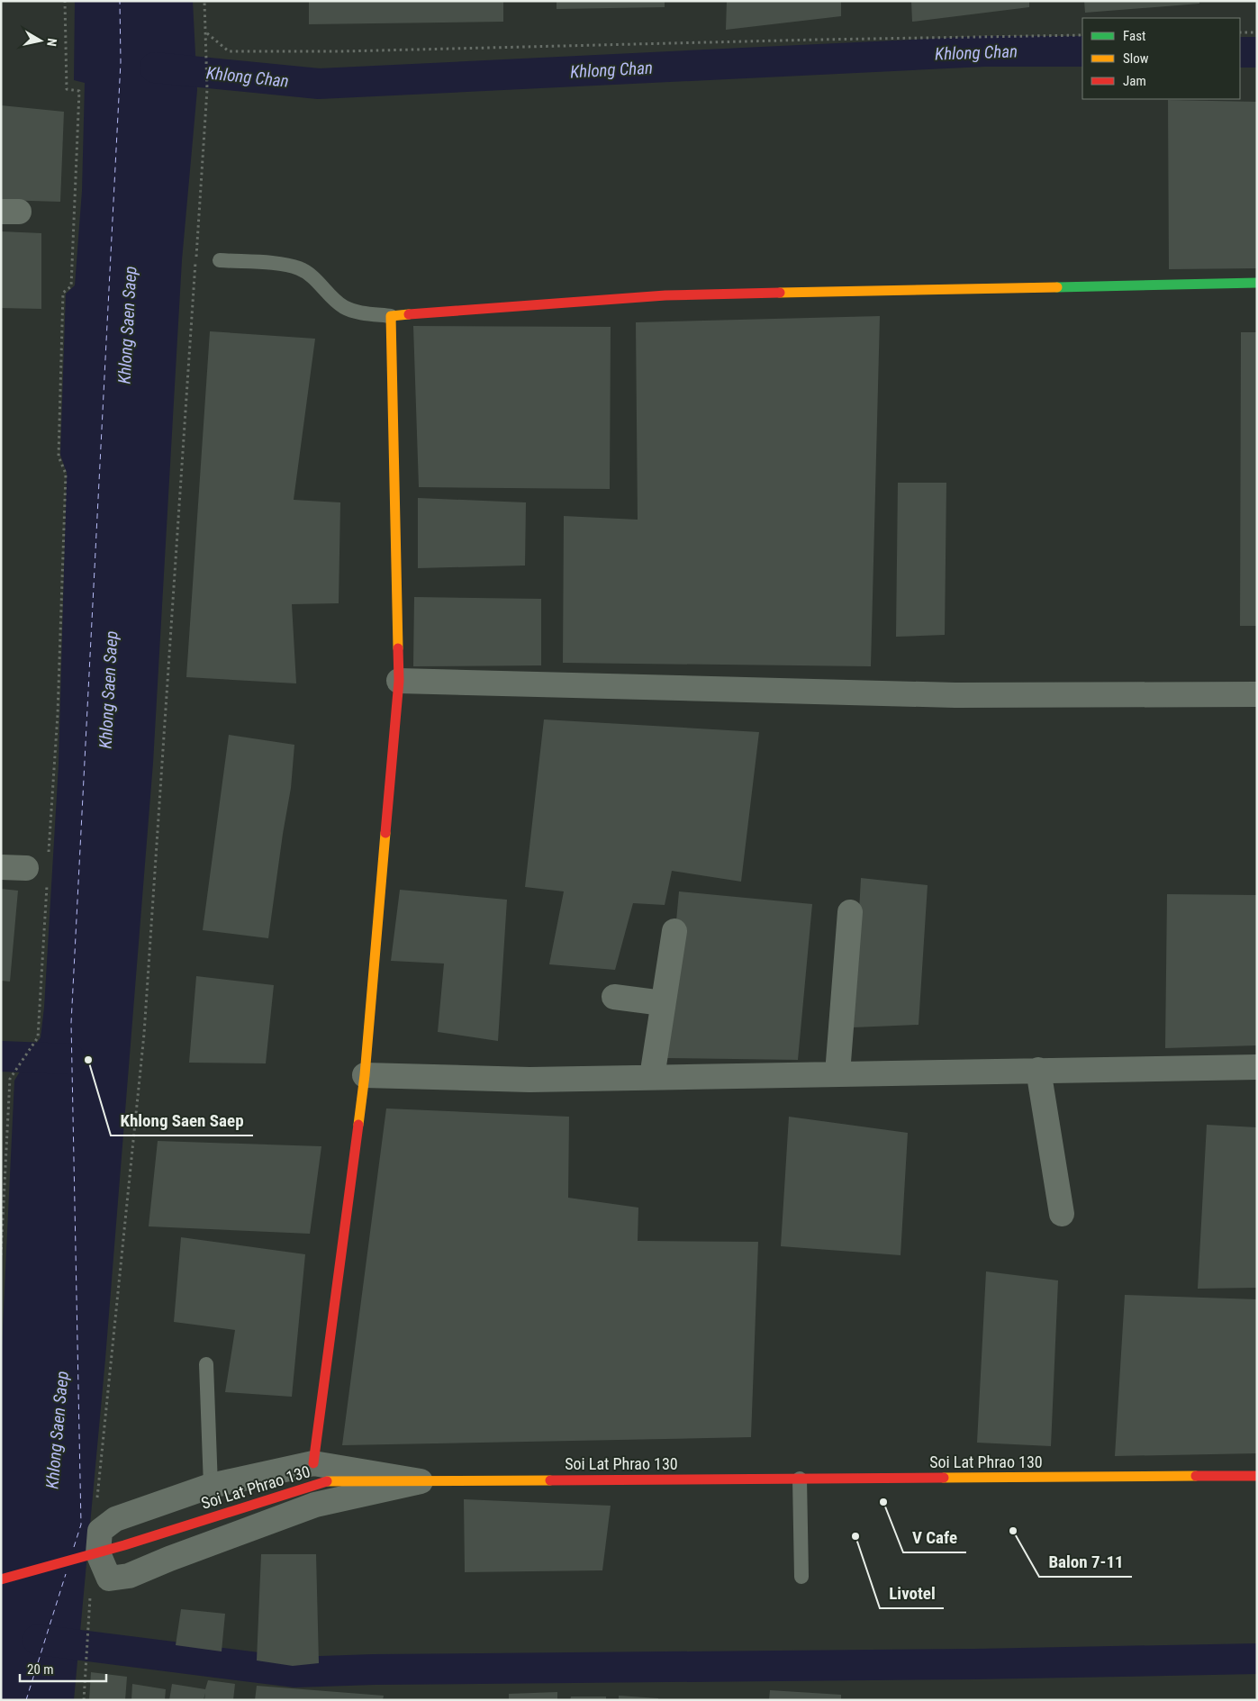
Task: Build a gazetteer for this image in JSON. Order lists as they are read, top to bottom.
{
  "streets": {
    "street": ["Soi Lat Phrao 130"]
  },
  "water": ["Khlong Chan", "Khlong Saen Saep"],
  "places": [
    "Khlong Saen Saep",
    "V Cafe",
    "Balon 7-11",
    "Livotel"
  ],
  "legend": ["Fast", "Slow", "Jam"],
  "scale_bar": "20 m",
  "north": "right"
}
